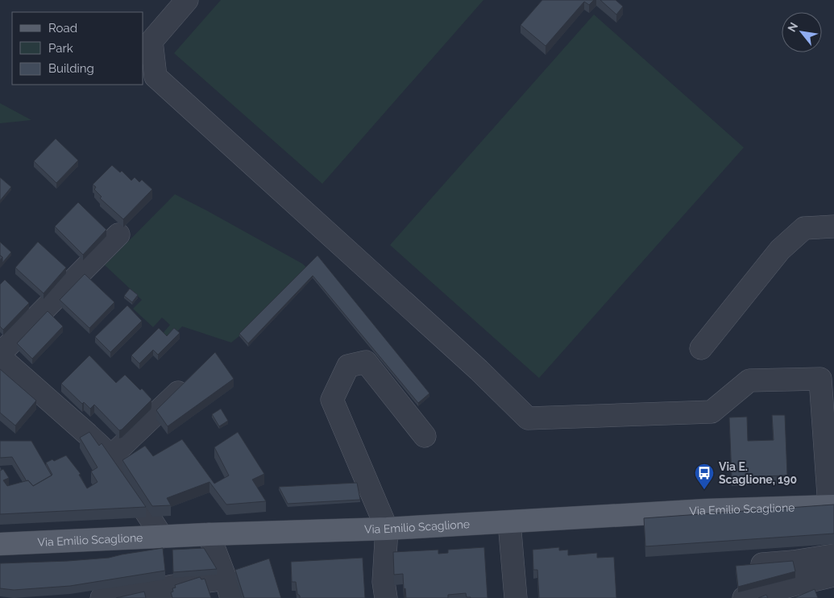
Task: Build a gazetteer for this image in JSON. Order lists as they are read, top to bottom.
{
  "streets": {
    "main road": ["Via Emilio Scaglione"]
  },
  "places": {
    "bus stop": ["Via E. Scaglione, 190"]
  },
  "legend": ["Road", "Park", "Building"],
  "north": "top left"
}
